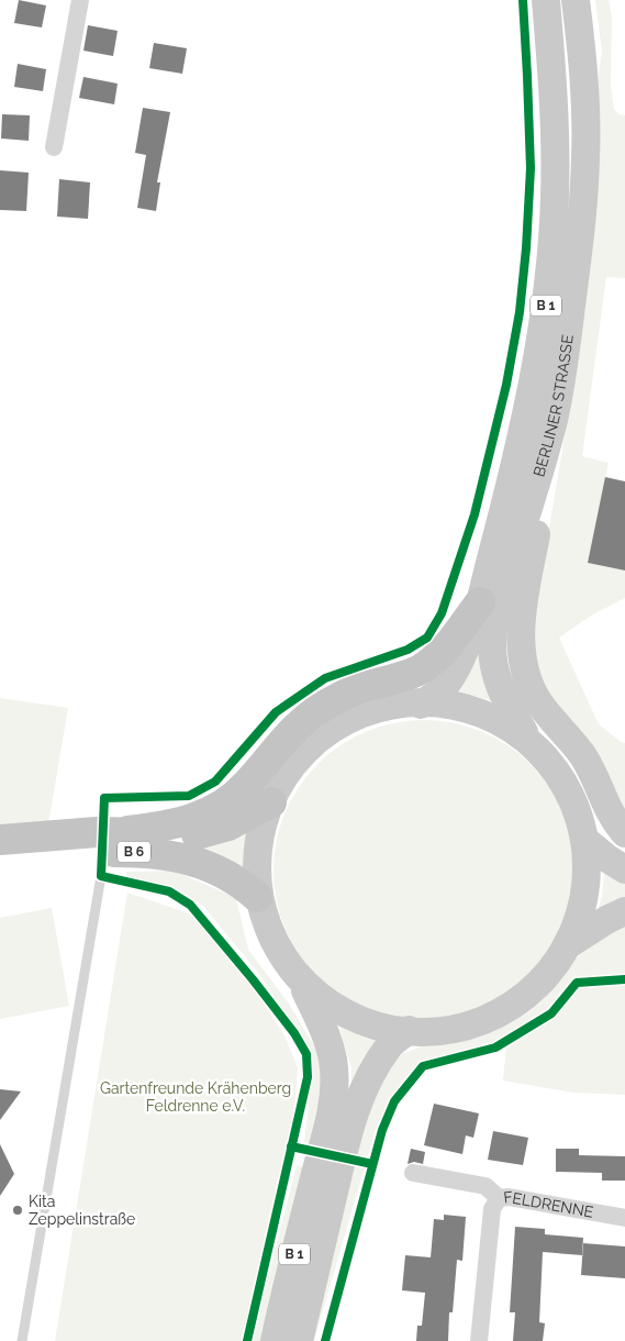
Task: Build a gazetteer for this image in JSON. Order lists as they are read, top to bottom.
{
  "streets": {
    "highway": ["B 6"],
    "main road": ["B 1", "BERLINER STRASSE"],
    "street": ["FELDRENNE"]
  },
  "parks": ["Gartenfreunde Krähenberg Feldrenne e.V."],
  "places": ["Kita Zeppelinstraße"]
}
